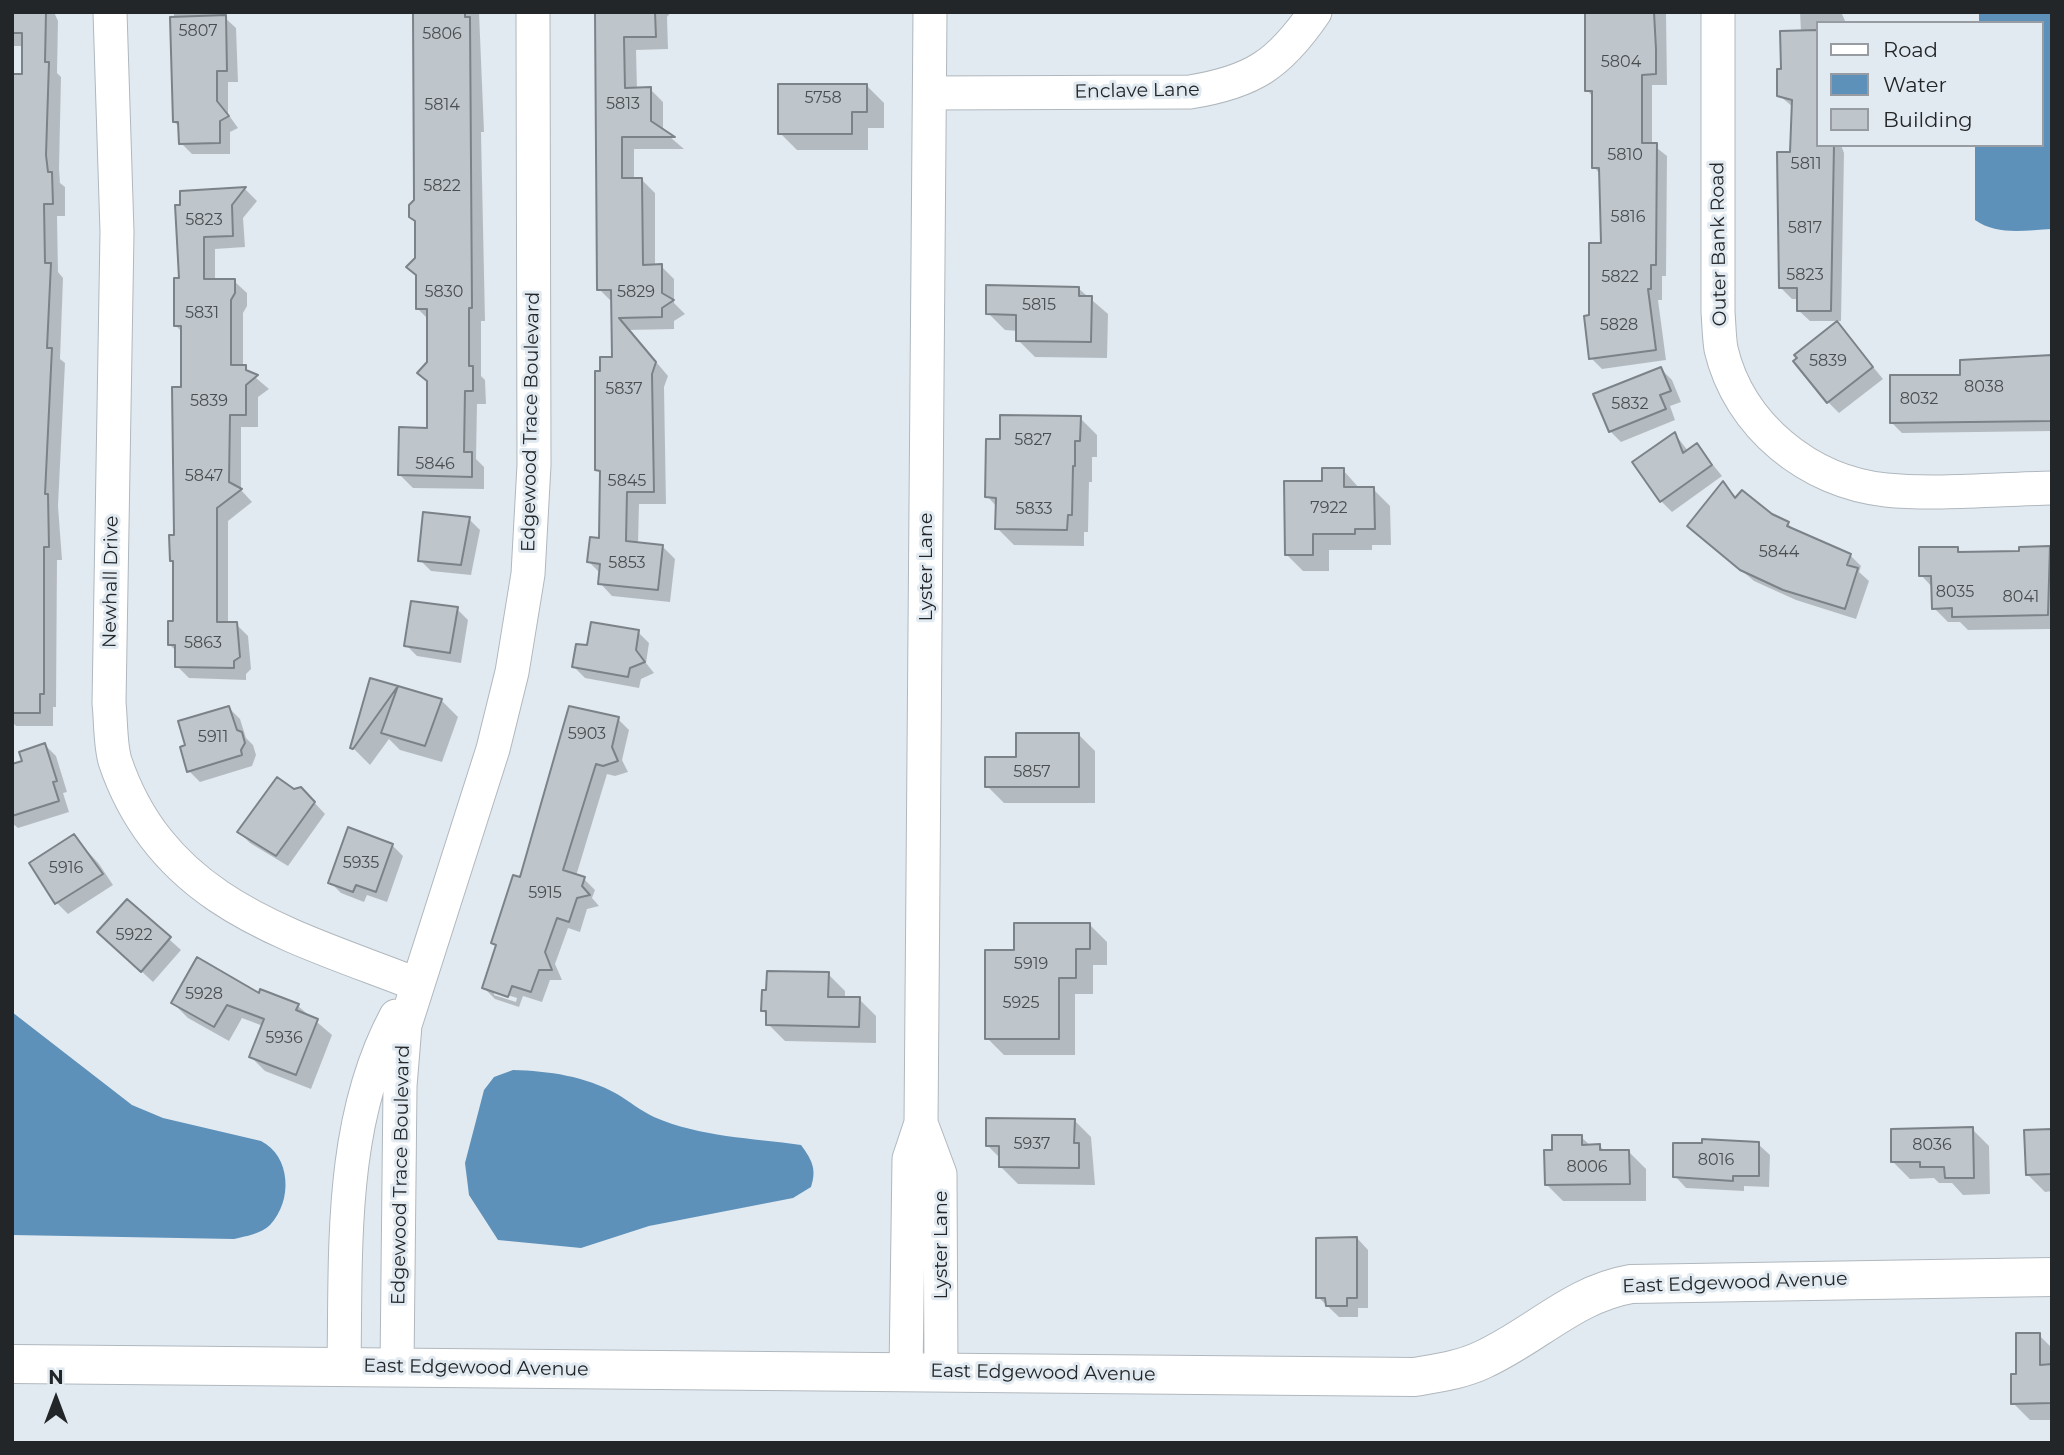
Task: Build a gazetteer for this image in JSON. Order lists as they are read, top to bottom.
{
  "streets": {
    "main road": ["East Edgewood Avenue"],
    "street": [
      "Enclave Lane",
      "Outer Bank Road",
      "Edgewood Trace Boulevard",
      "Lyster Lane",
      "Newhall Drive"
    ]
  },
  "crossings": [
    ["Enclave Lane", "Lyster Lane"],
    ["Edgewood Trace Boulevard", "Newhall Drive"],
    ["Edgewood Trace Boulevard", "East Edgewood Avenue"],
    ["Lyster Lane", "East Edgewood Avenue"]
  ],
  "house_numbers": [
    "5807",
    "5806",
    "5804",
    "5758",
    "5813",
    "5814",
    "5810",
    "5811",
    "5822",
    "5816",
    "5823",
    "5817",
    "5823",
    "5822",
    "5830",
    "5829",
    "5815",
    "5831",
    "5828",
    "5839",
    "8038",
    "5837",
    "8032",
    "5839",
    "5832",
    "5827",
    "5846",
    "5847",
    "5845",
    "7922",
    "5833",
    "5844",
    "5853",
    "8035",
    "8041",
    "5863",
    "5903",
    "5911",
    "5857",
    "5935",
    "5916",
    "5915",
    "5922",
    "5919",
    "5928",
    "5925",
    "5936",
    "5937",
    "8036",
    "8016",
    "8006"
  ],
  "legend": ["Road", "Water", "Building"],
  "north": "top"
}
